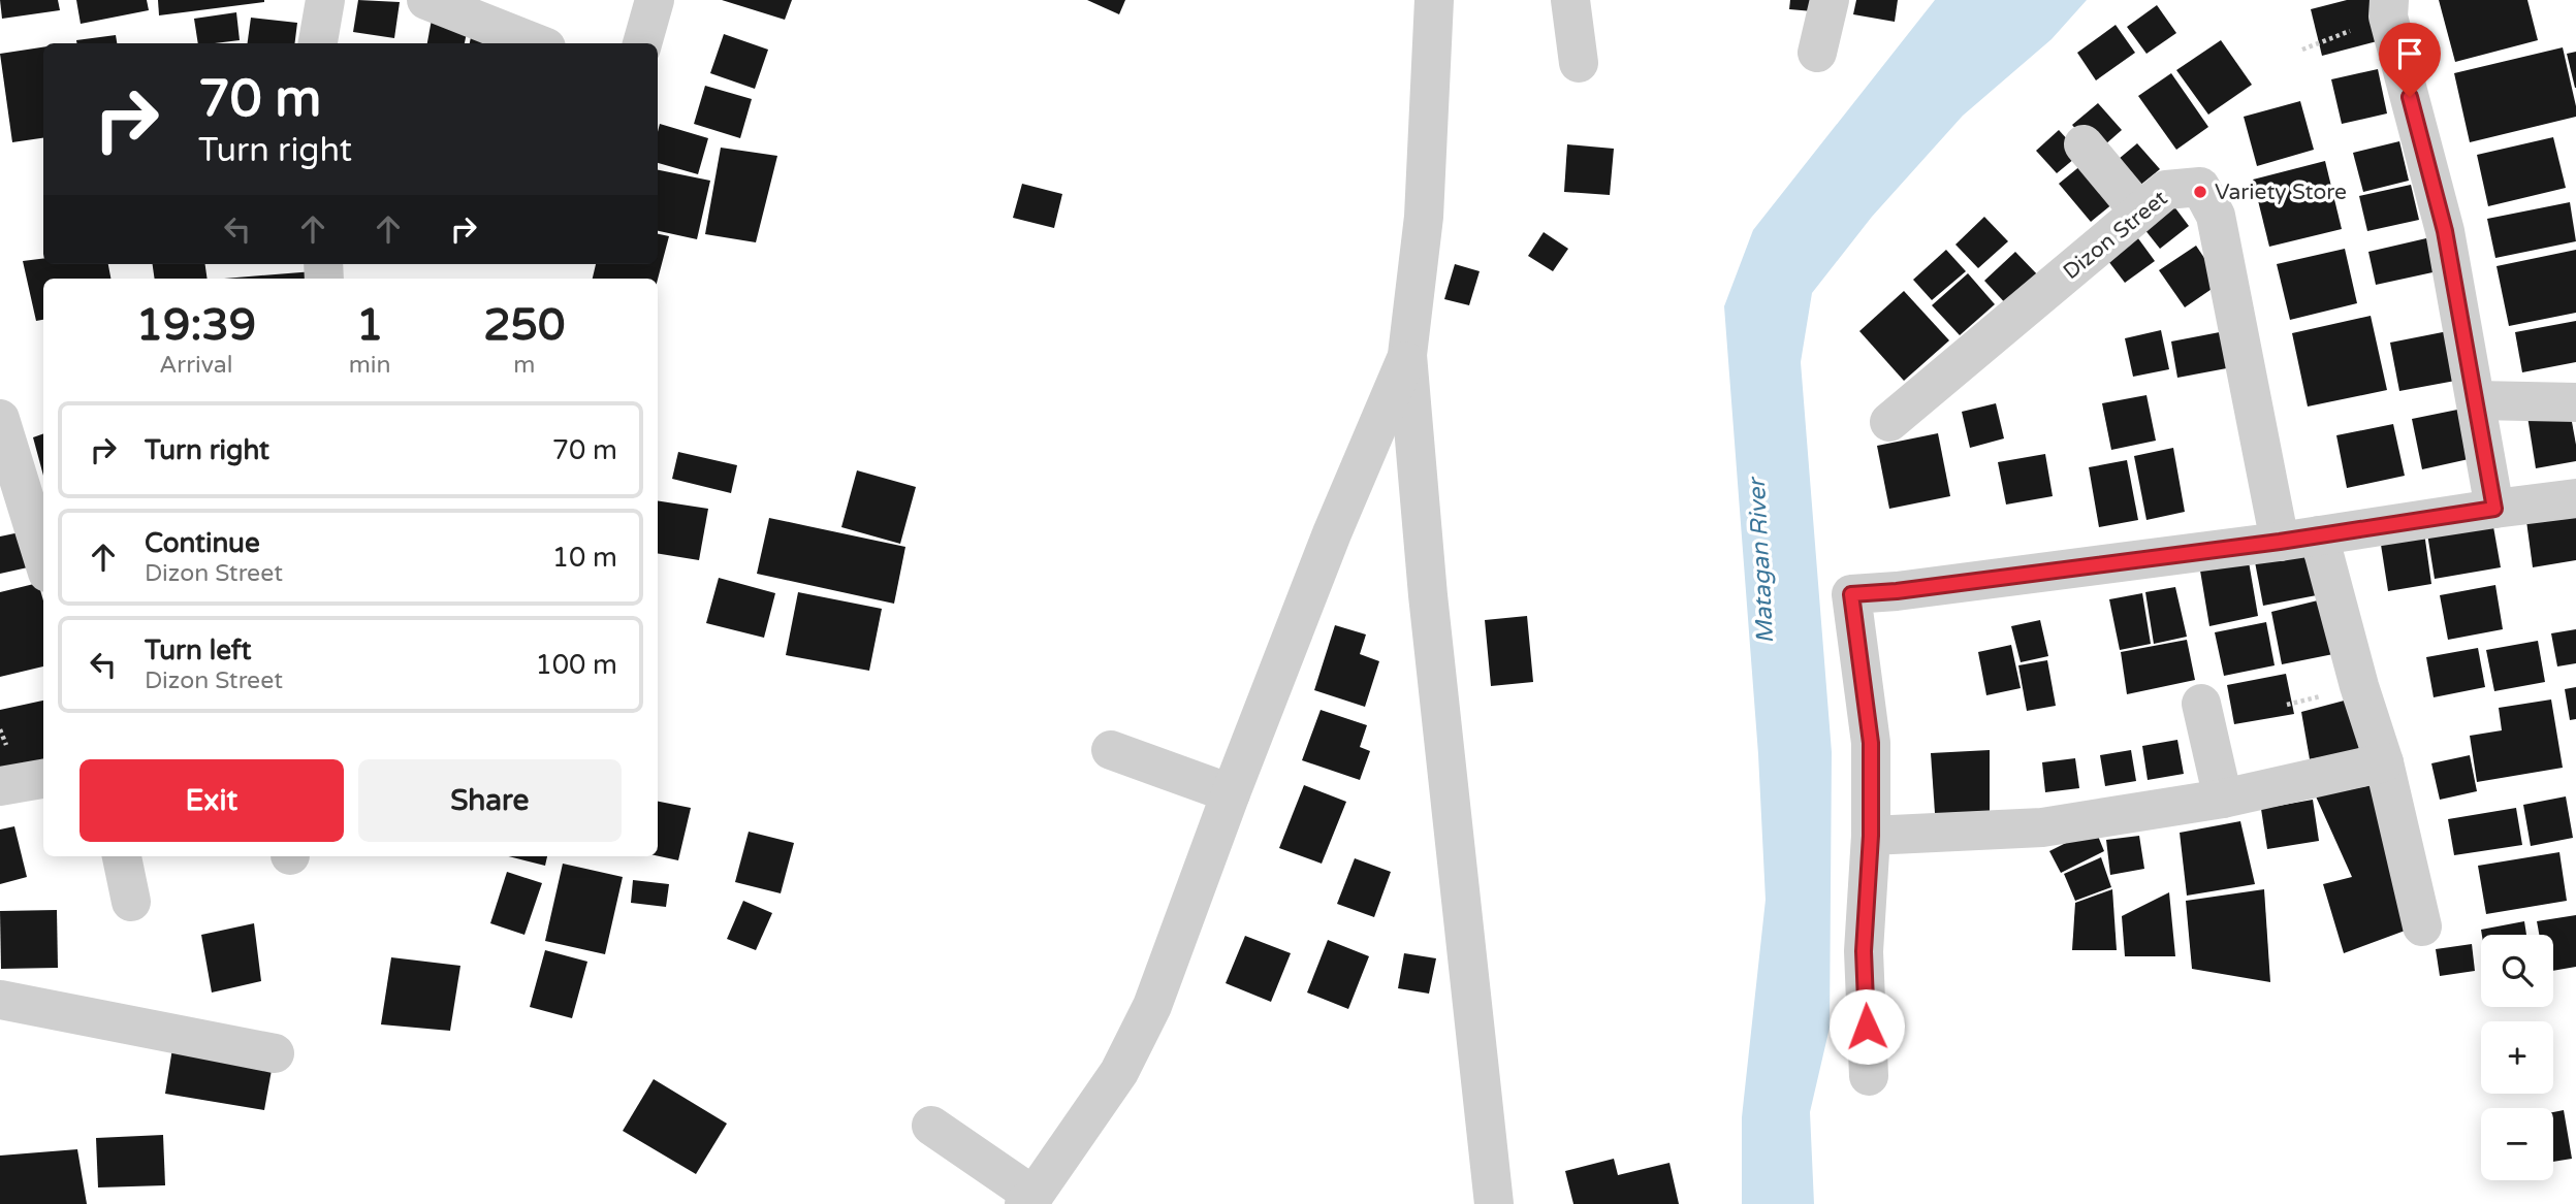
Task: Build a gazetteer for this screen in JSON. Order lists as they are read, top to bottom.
{
  "streets": {
    "street": ["Dizon Street"]
  },
  "water": ["Matagan River"],
  "places": ["Variety Store"],
  "page": {
    "turn": ["70 m", "Turn right"],
    "eta": [
      "19:39",
      "Arrival",
      "1",
      "min",
      "250",
      "m"
    ],
    "list": [
      {
        "name": "Turn right",
        "value": "70 m"
      },
      {
        "name": "Continue",
        "note": "Dizon Street",
        "value": "10 m"
      },
      {
        "name": "Turn left",
        "note": "Dizon Street",
        "value": "100 m"
      }
    ],
    "buttons": ["Exit", "Share"],
    "map_buttons": ["+", "−"]
  }
}
